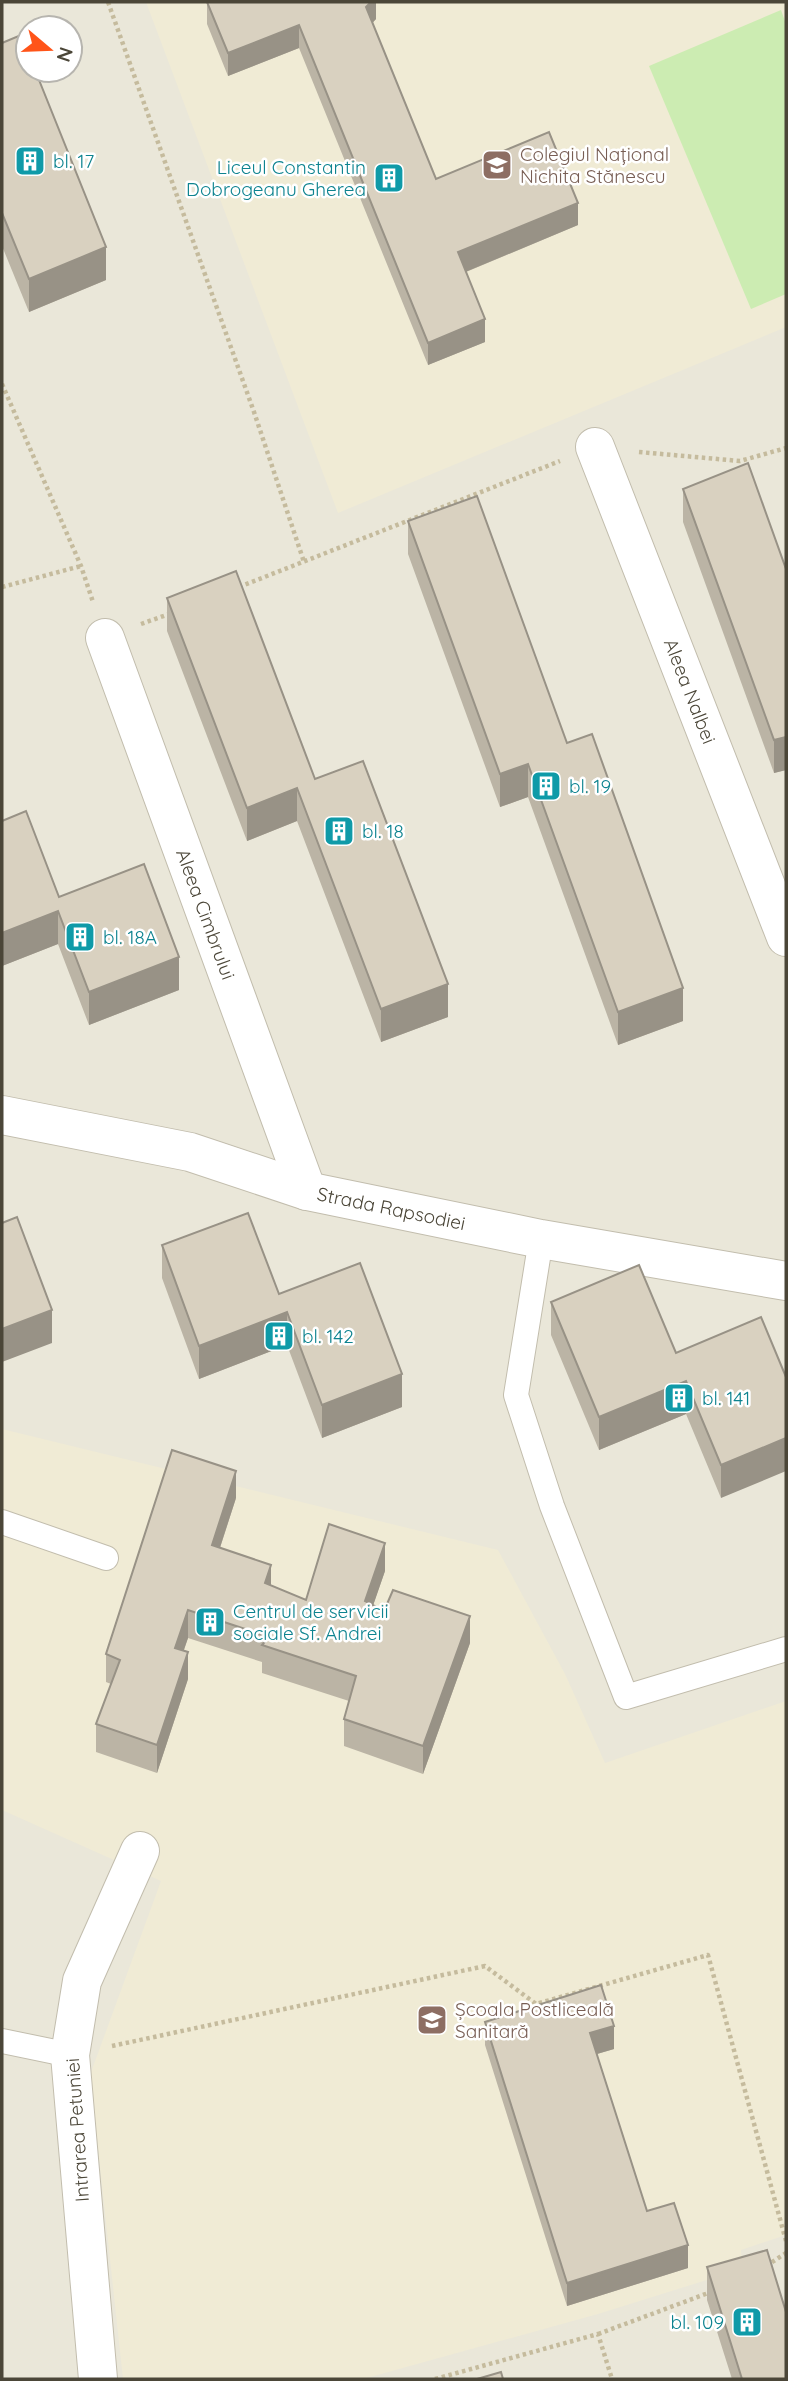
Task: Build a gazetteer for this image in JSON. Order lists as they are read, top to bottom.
{
  "streets": {
    "street": [
      "Aleea Nalbei",
      "Aleea Cimbrului",
      "Strada Rapsodiei",
      "Intrarea Petuniei"
    ]
  },
  "crossings": [
    ["Aleea Cimbrului", "Strada Rapsodiei"]
  ],
  "places": {
    "building": [
      "bl. 17",
      "Liceul Constantin Dobrogeanu Gherea",
      "bl. 19",
      "bl. 18",
      "bl. 18A",
      "bl. 142",
      "bl. 141",
      "Centrul de servicii sociale Sf. Andrei",
      "bl. 109"
    ],
    "school or university": ["Colegiul Național Nichita Stănescu", "Școala Postliceală Sanitară"]
  },
  "north": "right"
}
